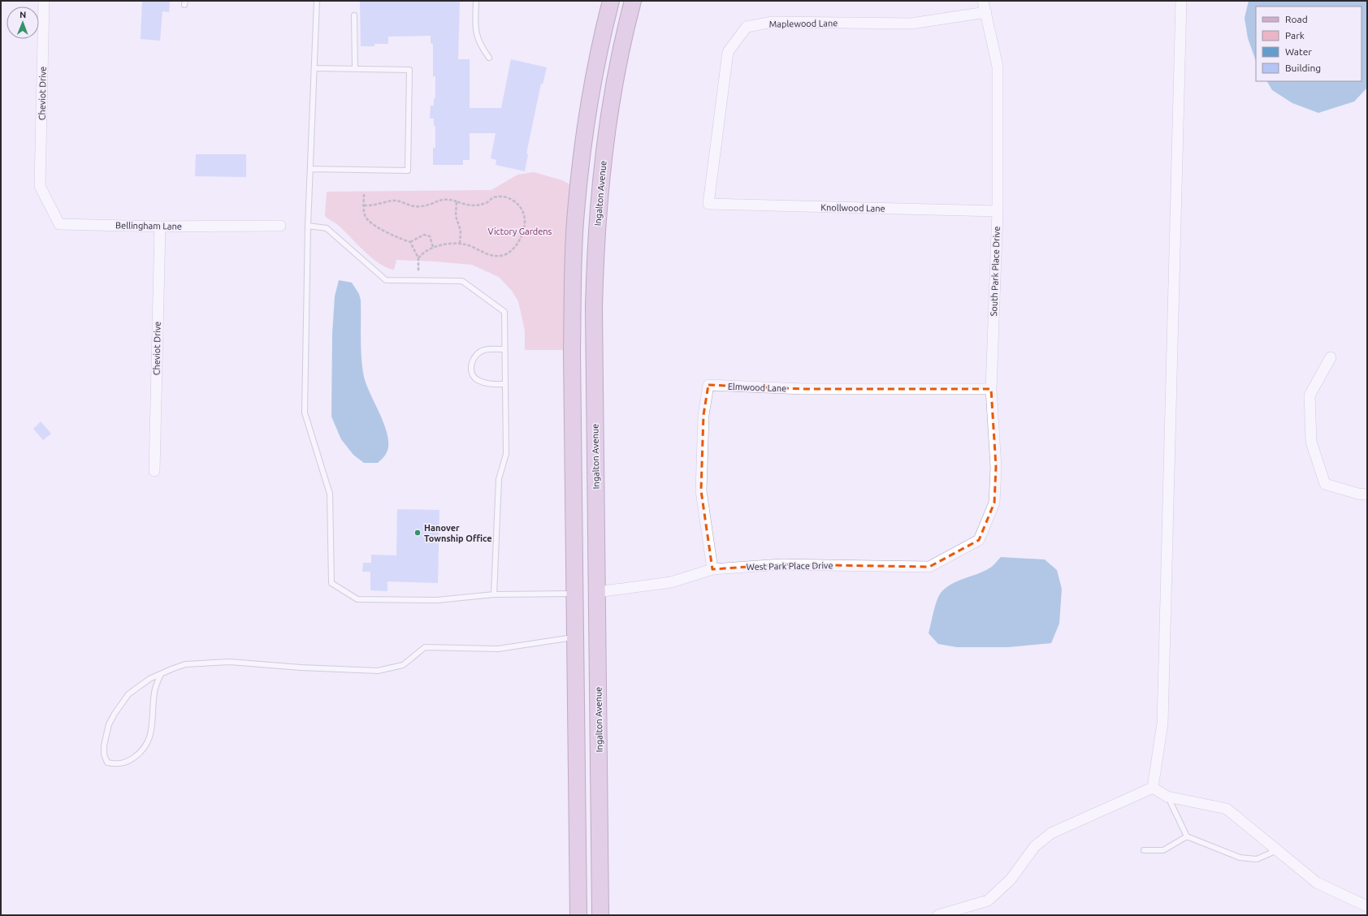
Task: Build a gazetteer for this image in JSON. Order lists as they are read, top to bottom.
{
  "streets": {
    "main road": ["Ingalton Avenue"],
    "street": [
      "Maplewood Lane",
      "Cheviot Drive",
      "Knollwood Lane",
      "Bellingham Lane",
      "South Park Place Drive",
      "Elmwood Lane",
      "West Park Place Drive"
    ]
  },
  "crossings": [
    ["Maplewood Lane", "Knollwood Lane"],
    ["Maplewood Lane", "South Park Place Drive"],
    ["Cheviot Drive", "Bellingham Lane"],
    ["Ingalton Avenue", "West Park Place Drive"],
    ["Knollwood Lane", "South Park Place Drive"],
    ["South Park Place Drive", "Elmwood Lane"],
    ["South Park Place Drive", "West Park Place Drive"],
    ["Elmwood Lane", "West Park Place Drive"]
  ],
  "parks": ["Victory Gardens"],
  "places": ["Hanover Township Office"],
  "legend": [
    "Road",
    "Park",
    "Water",
    "Building"
  ],
  "north": "top"
}
